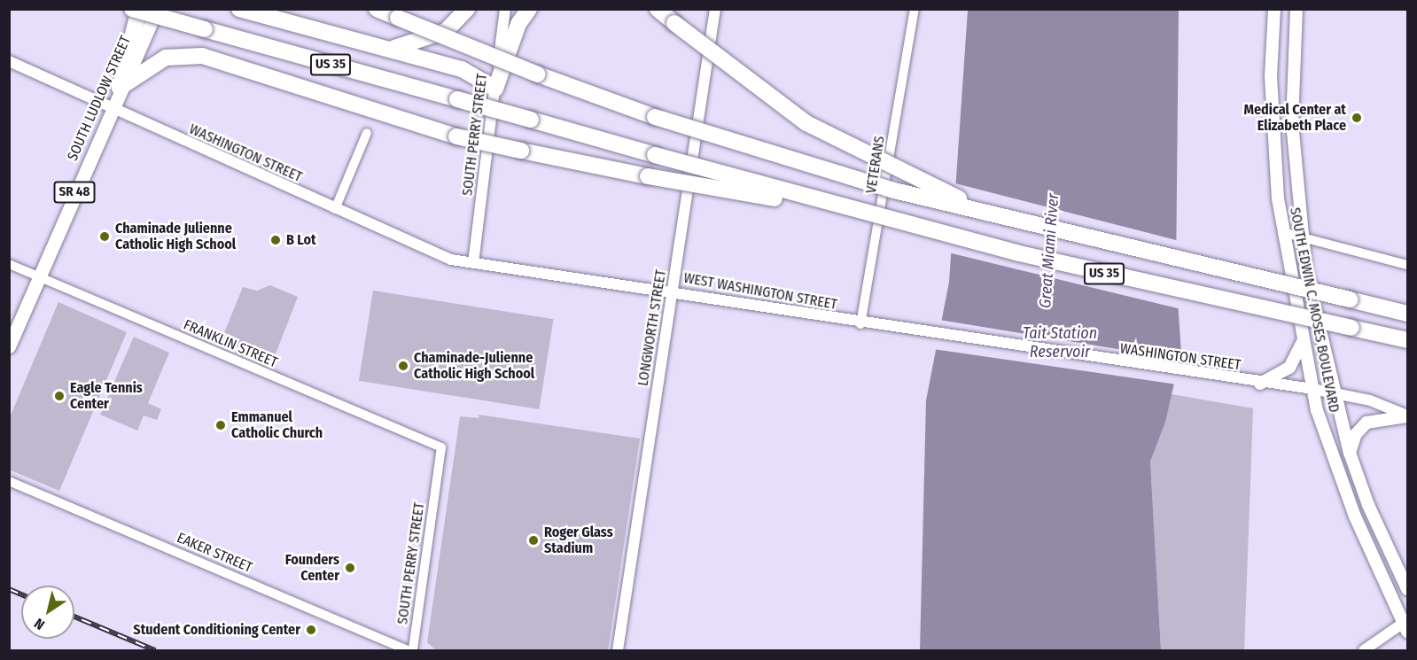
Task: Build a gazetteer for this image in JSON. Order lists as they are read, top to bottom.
{
  "streets": {
    "highway": ["US 35"],
    "main road": ["SOUTH LUDLOW STREET", "SR 48", "SOUTH EDWIN C. MOSES BOULEVARD"],
    "street": [
      "SOUTH PERRY STREET",
      "WASHINGTON STREET",
      "VETERANS",
      "WEST WASHINGTON STREET",
      "LONGWORTH STREET",
      "FRANKLIN STREET",
      "EAKER STREET"
    ]
  },
  "crossings": [
    ["SOUTH LUDLOW STREET", "WASHINGTON STREET"],
    ["SOUTH LUDLOW STREET", "FRANKLIN STREET"],
    ["SOUTH PERRY STREET", "WASHINGTON STREET"],
    ["SOUTH PERRY STREET", "WEST WASHINGTON STREET"],
    ["SOUTH PERRY STREET", "FRANKLIN STREET"],
    ["WASHINGTON STREET", "WEST WASHINGTON STREET"],
    ["WASHINGTON STREET", "SOUTH EDWIN C. MOSES BOULEVARD"],
    ["VETERANS", "WEST WASHINGTON STREET"],
    ["WEST WASHINGTON STREET", "LONGWORTH STREET"]
  ],
  "water": ["Great Miami River", "Tait Station Reservoir"],
  "places": [
    "Medical Center at Elizabeth Place",
    "Chaminade Julienne Catholic High School",
    "B Lot",
    "Chaminade-Julienne Catholic High School",
    "Eagle Tennis Center",
    "Emmanuel Catholic Church",
    "Roger Glass Stadium",
    "Founders Center",
    "Student Conditioning Center"
  ],
  "north": "bottom left"
}
